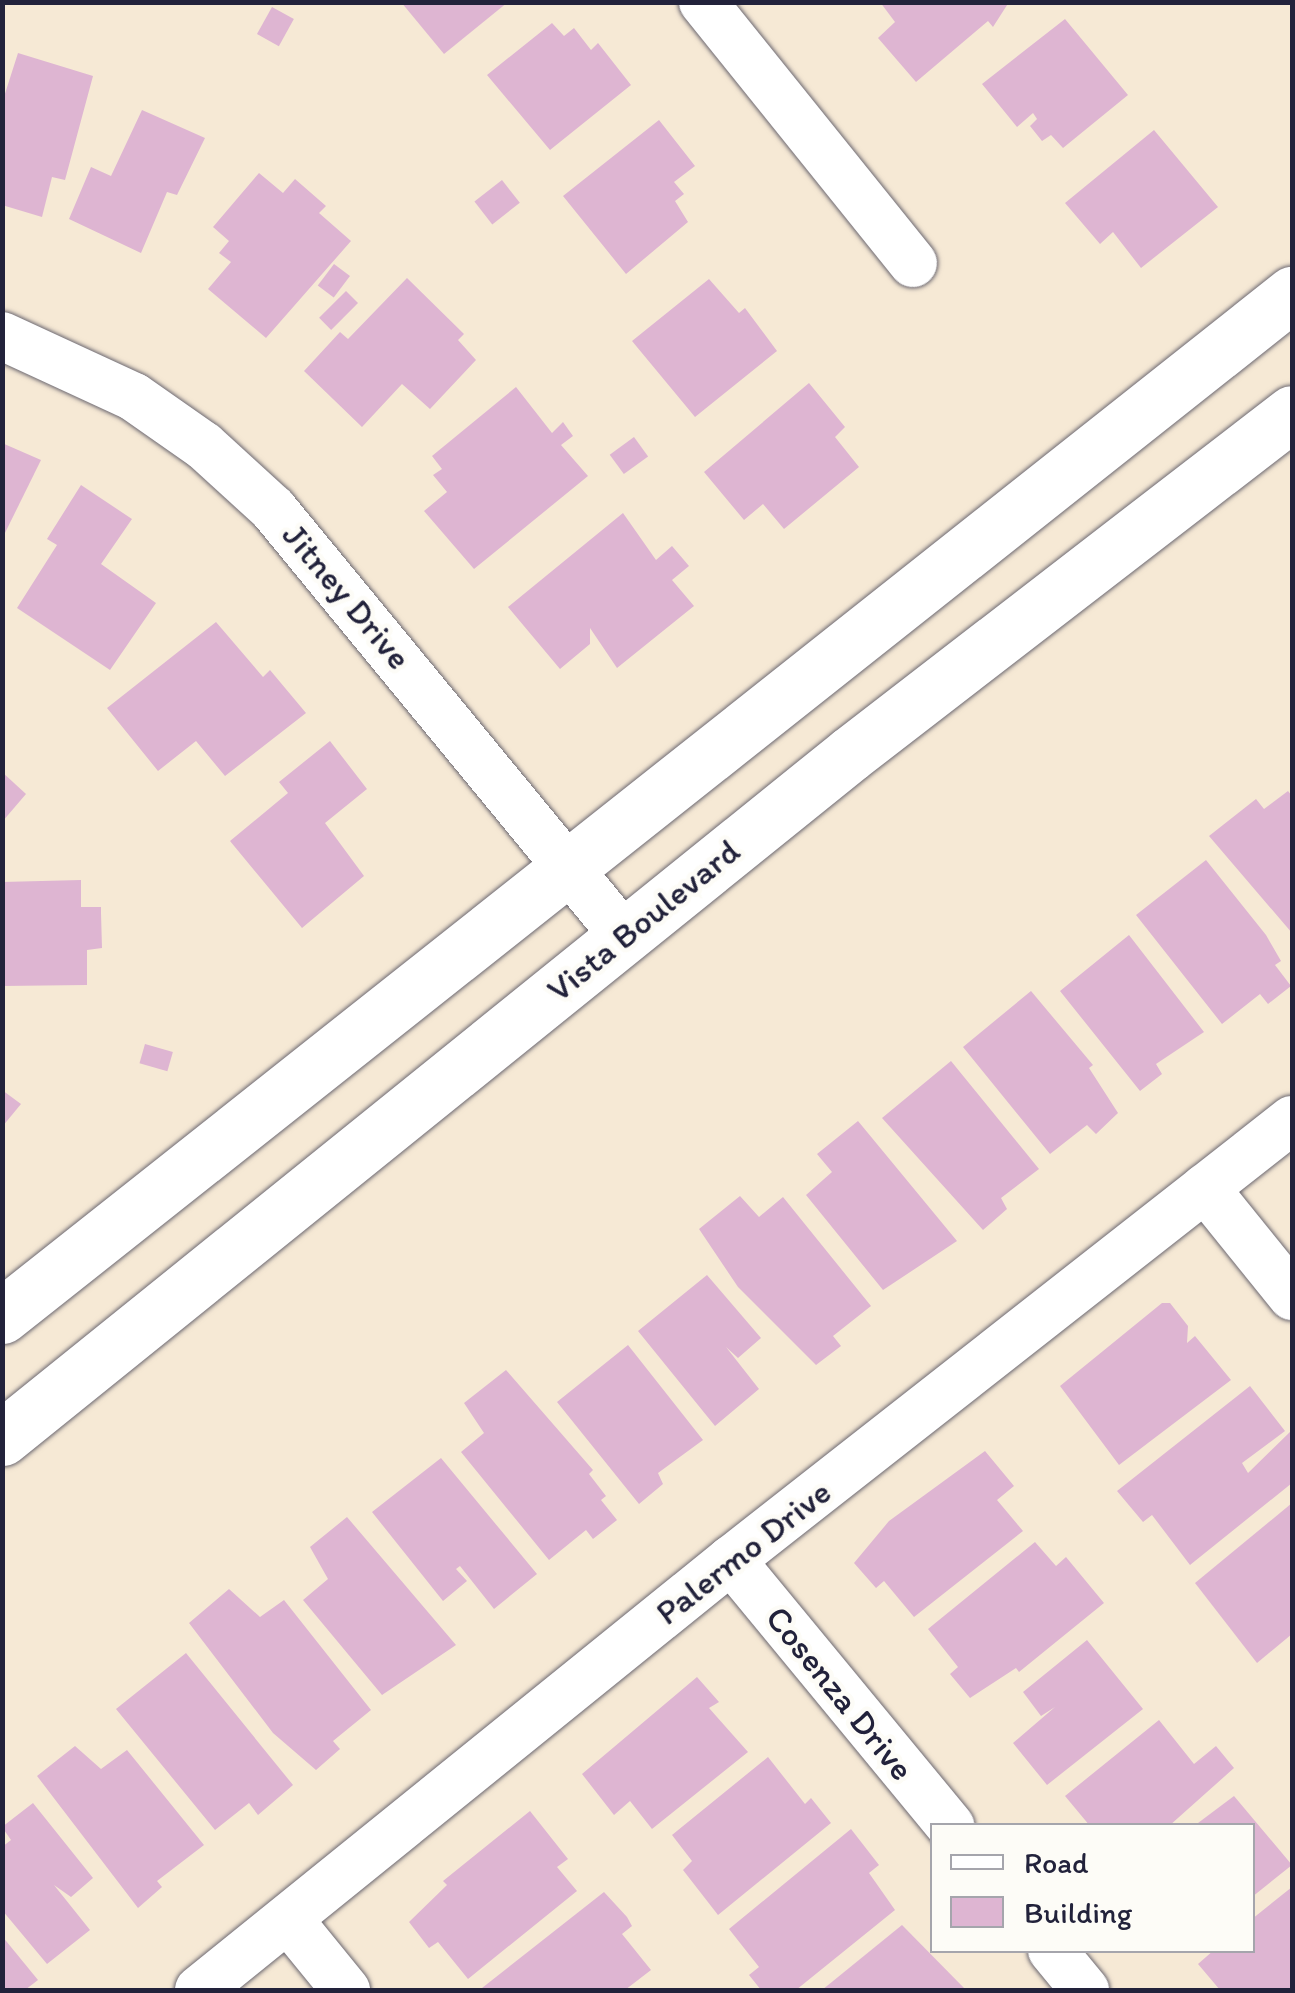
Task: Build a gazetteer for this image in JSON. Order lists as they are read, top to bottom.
{
  "streets": {
    "main road": ["Vista Boulevard"],
    "street": ["Jitney Drive", "Palermo Drive", "Cosenza Drive"]
  },
  "crossings": [
    ["Jitney Drive", "Vista Boulevard"],
    ["Palermo Drive", "Cosenza Drive"]
  ],
  "legend": ["Road", "Building"]
}
